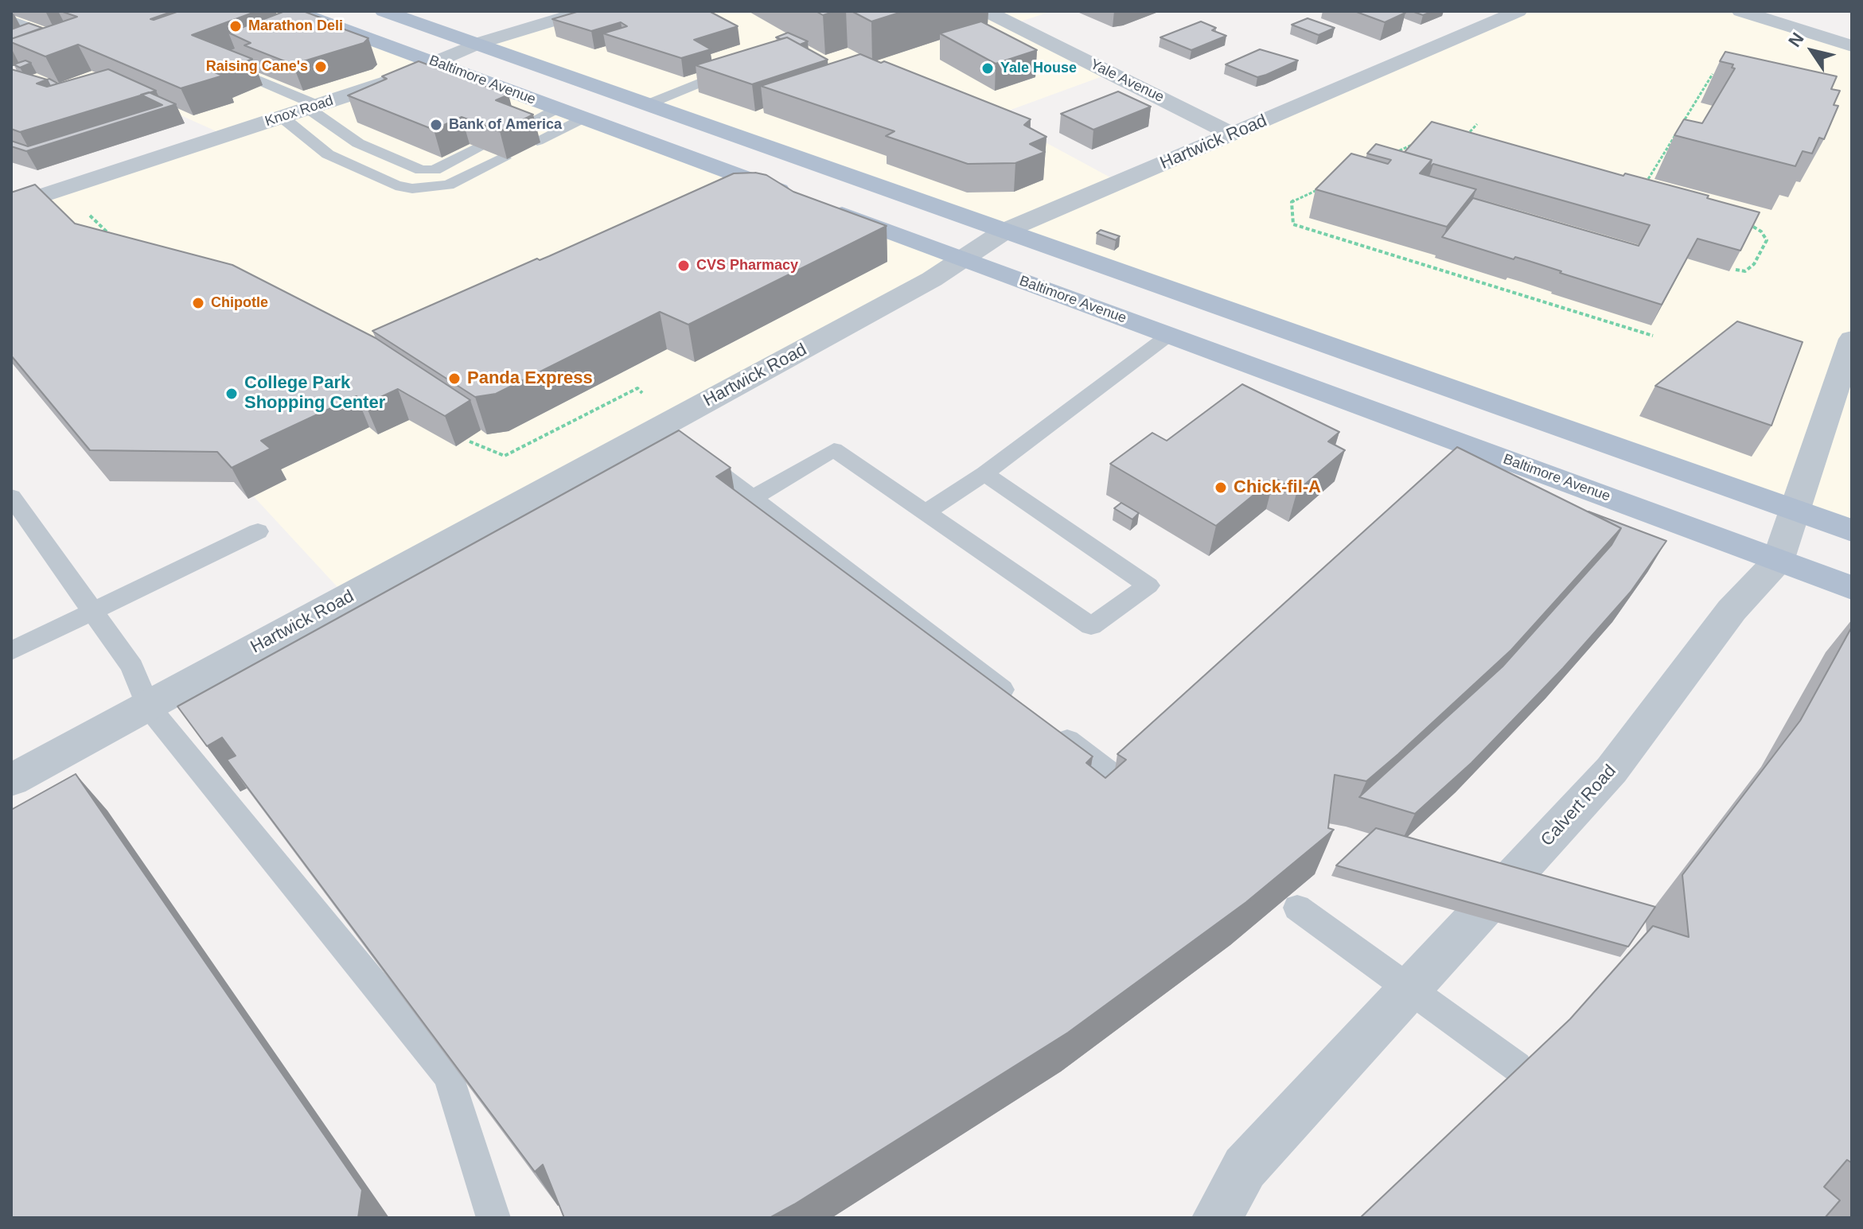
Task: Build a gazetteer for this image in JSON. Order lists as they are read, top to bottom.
{
  "streets": {
    "main road": ["Baltimore Avenue"],
    "street": [
      "Yale Avenue",
      "Knox Road",
      "Hartwick Road",
      "Calvert Road"
    ]
  },
  "crossings": [
    ["Baltimore Avenue", "Knox Road"],
    ["Baltimore Avenue", "Hartwick Road"],
    ["Baltimore Avenue", "Calvert Road"],
    ["Yale Avenue", "Hartwick Road"]
  ],
  "places": [
    "Marathon Deli",
    "Raising Cane's",
    "Yale House",
    "Bank of America",
    "CVS Pharmacy",
    "Chipotle",
    "Panda Express",
    "College Park Shopping Center",
    "Chick-fil-A"
  ],
  "north": "top left"
}
